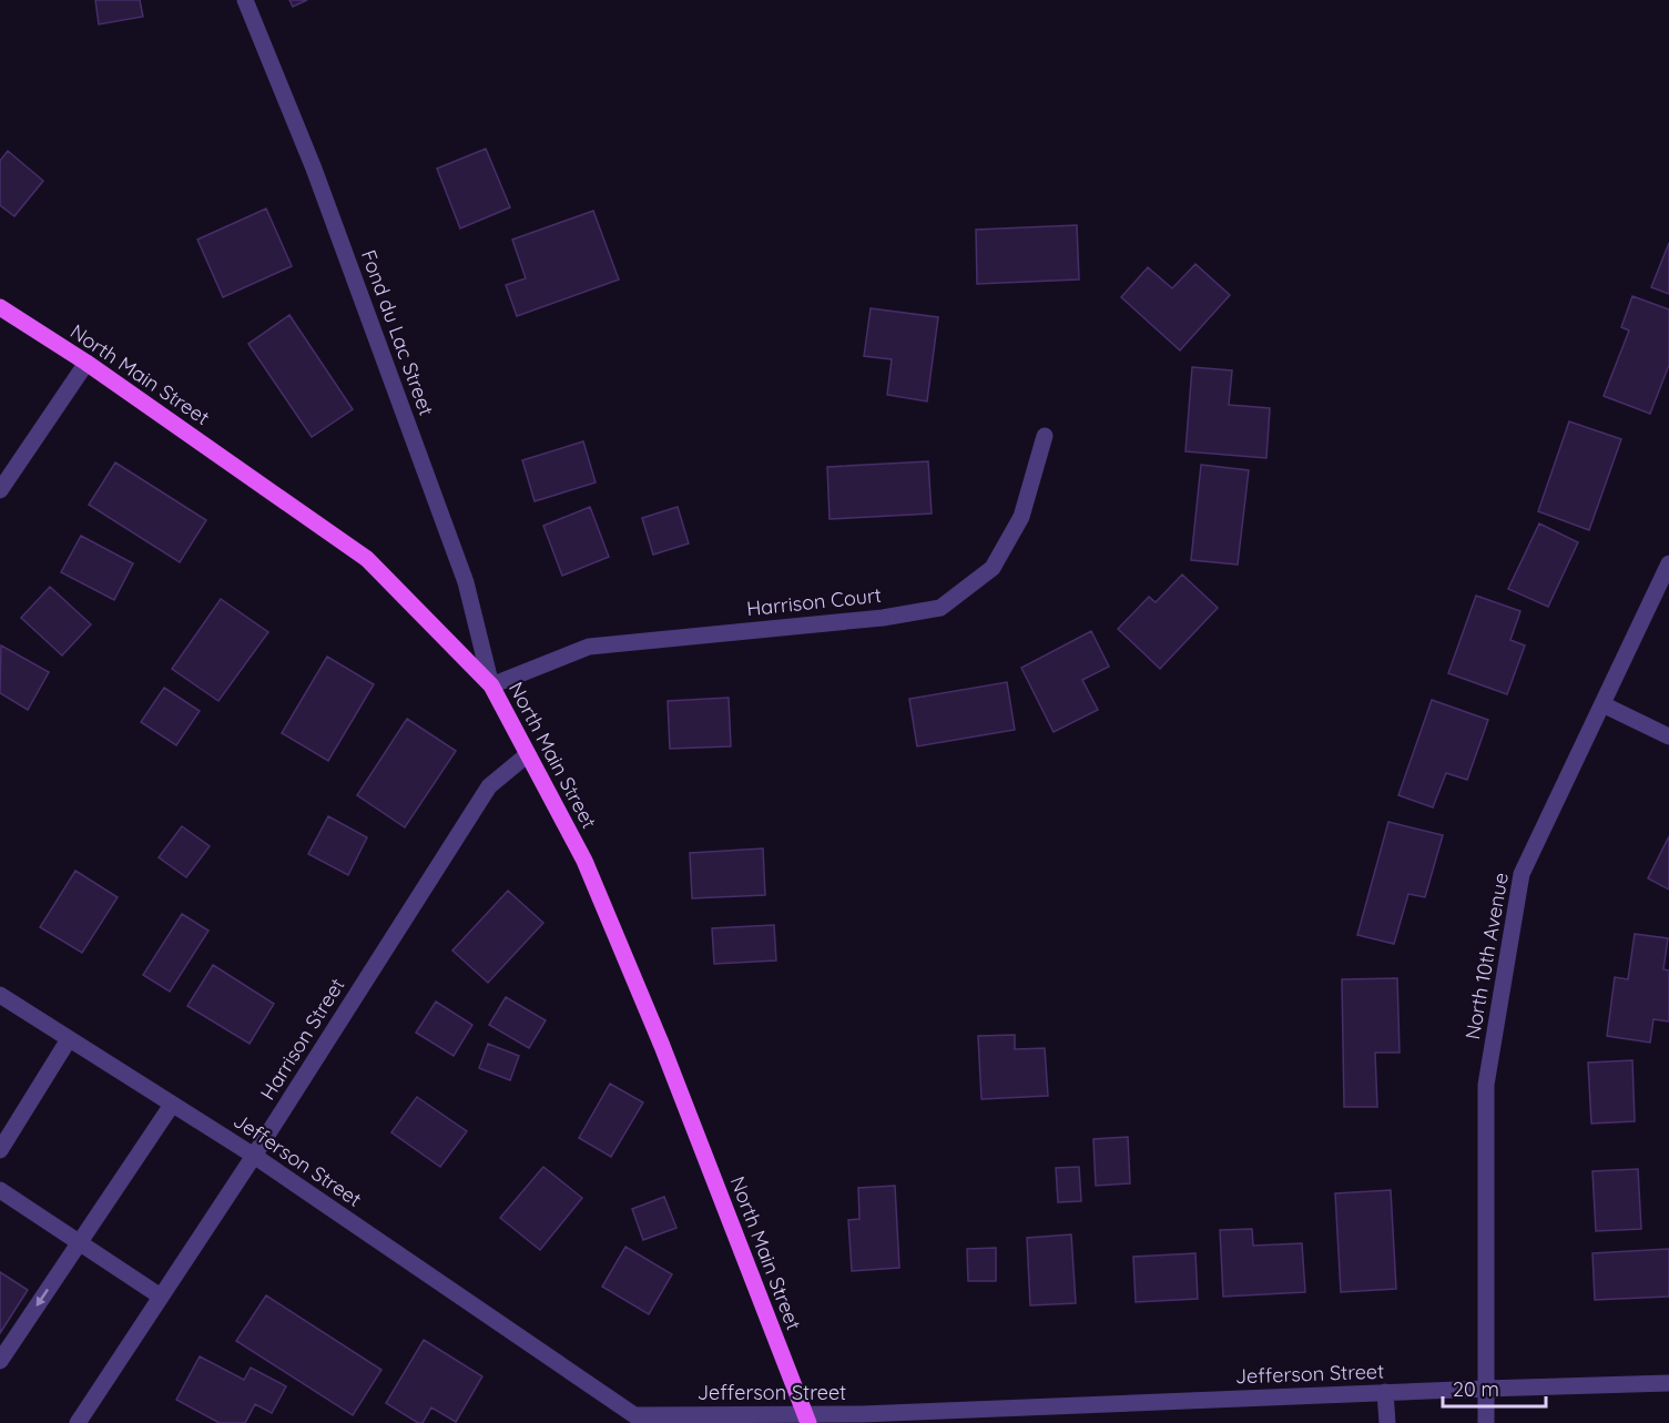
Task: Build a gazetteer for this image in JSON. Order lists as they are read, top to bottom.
{
  "streets": {
    "main road": ["North Main Street"],
    "street": [
      "Fond du Lac Street",
      "Harrison Court",
      "North 10th Avenue",
      "Harrison Street",
      "Jefferson Street"
    ]
  },
  "crossings": [
    ["Fond du Lac Street", "North Main Street"],
    ["Fond du Lac Street", "Harrison Court"],
    ["North Main Street", "Harrison Court"],
    ["North Main Street", "Harrison Street"],
    ["North Main Street", "Jefferson Street"],
    ["North 10th Avenue", "Jefferson Street"],
    ["Harrison Street", "Jefferson Street"]
  ],
  "scale_bar": "20 m"
}
